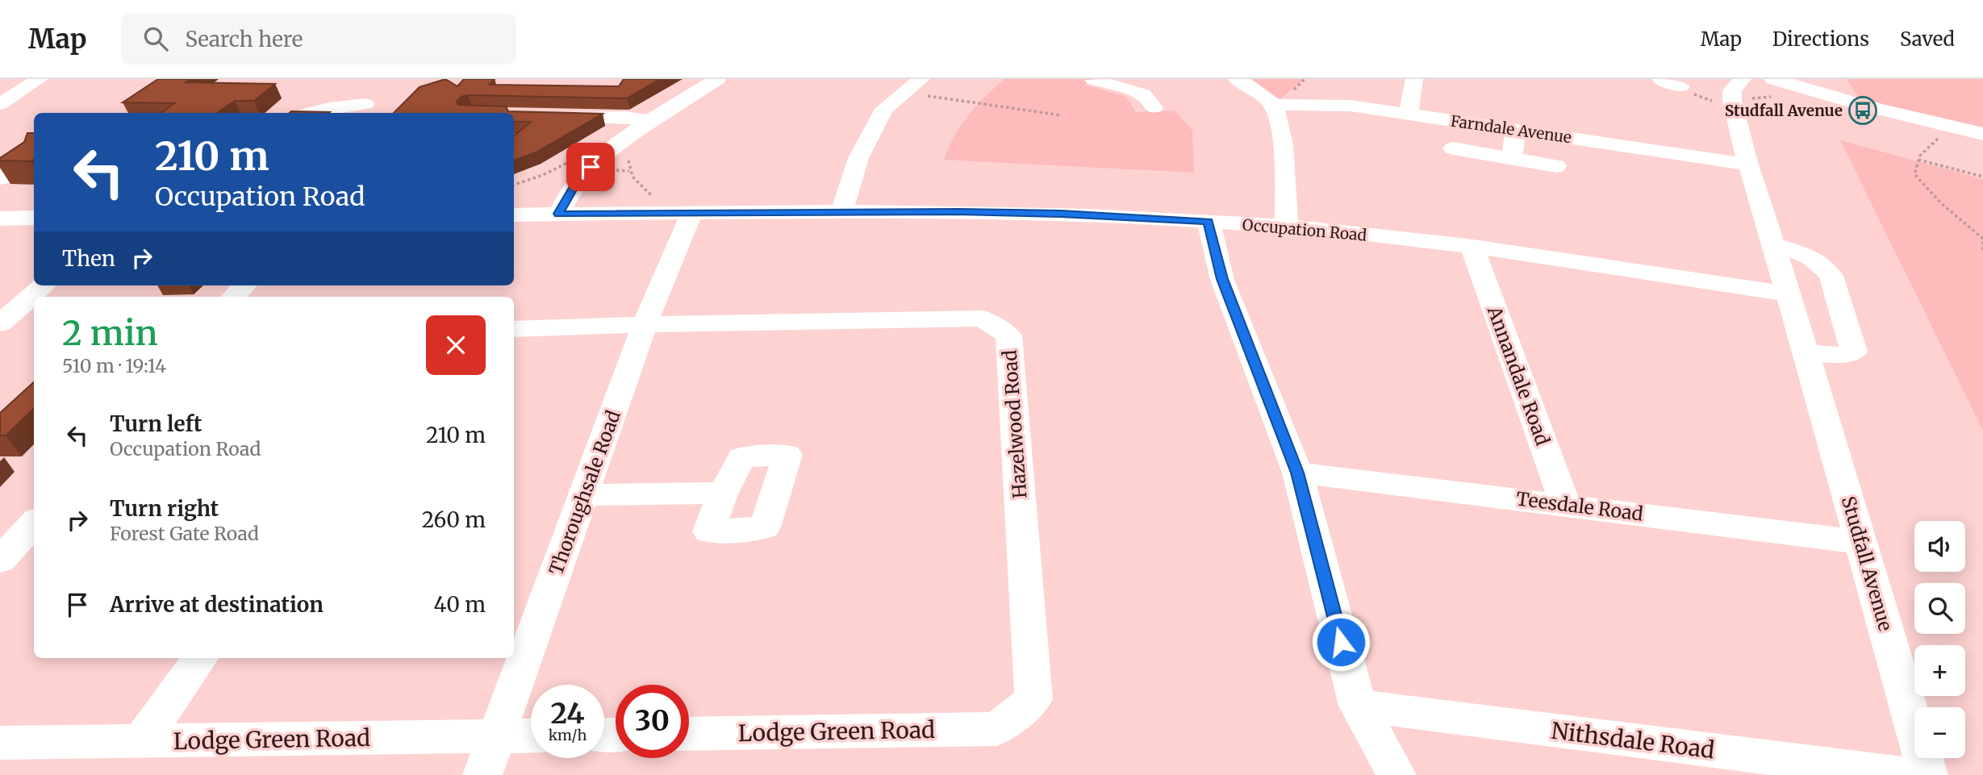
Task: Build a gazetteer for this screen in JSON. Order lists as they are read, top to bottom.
{
  "streets": {
    "street": [
      "Farndale Avenue",
      "Occupation Road",
      "Annandale Road",
      "Hazelwood Road",
      "Thoroughsale Road",
      "Teesdale Road",
      "Studfall Avenue",
      "Lodge Green Road",
      "Nithsdale Road"
    ]
  },
  "crossings": [
    ["Farndale Avenue", "Studfall Avenue"],
    ["Occupation Road", "Annandale Road"],
    ["Occupation Road", "Thoroughsale Road"],
    ["Occupation Road", "Studfall Avenue"],
    ["Annandale Road", "Teesdale Road"],
    ["Hazelwood Road", "Thoroughsale Road"],
    ["Hazelwood Road", "Lodge Green Road"],
    ["Thoroughsale Road", "Lodge Green Road"],
    ["Teesdale Road", "Studfall Avenue"]
  ],
  "places": {
    "bus stop": ["Studfall Avenue"]
  },
  "page": {
    "header": "Map",
    "search": "Search here",
    "nav": ["Map", "Directions", "Saved"],
    "turn": ["210 m", "Occupation Road"],
    "then": "Then",
    "heading": ["2 min", "510 m · 19:14"],
    "list": [
      {
        "name": "Turn left",
        "note": "Occupation Road",
        "value": "210 m"
      },
      {
        "name": "Turn right",
        "note": "Forest Gate Road",
        "value": "260 m"
      },
      {
        "name": "Arrive at destination",
        "value": "40 m"
      }
    ],
    "map_buttons": ["+", "−"],
    "speed": "24 km/h",
    "limit": "30"
  }
}
